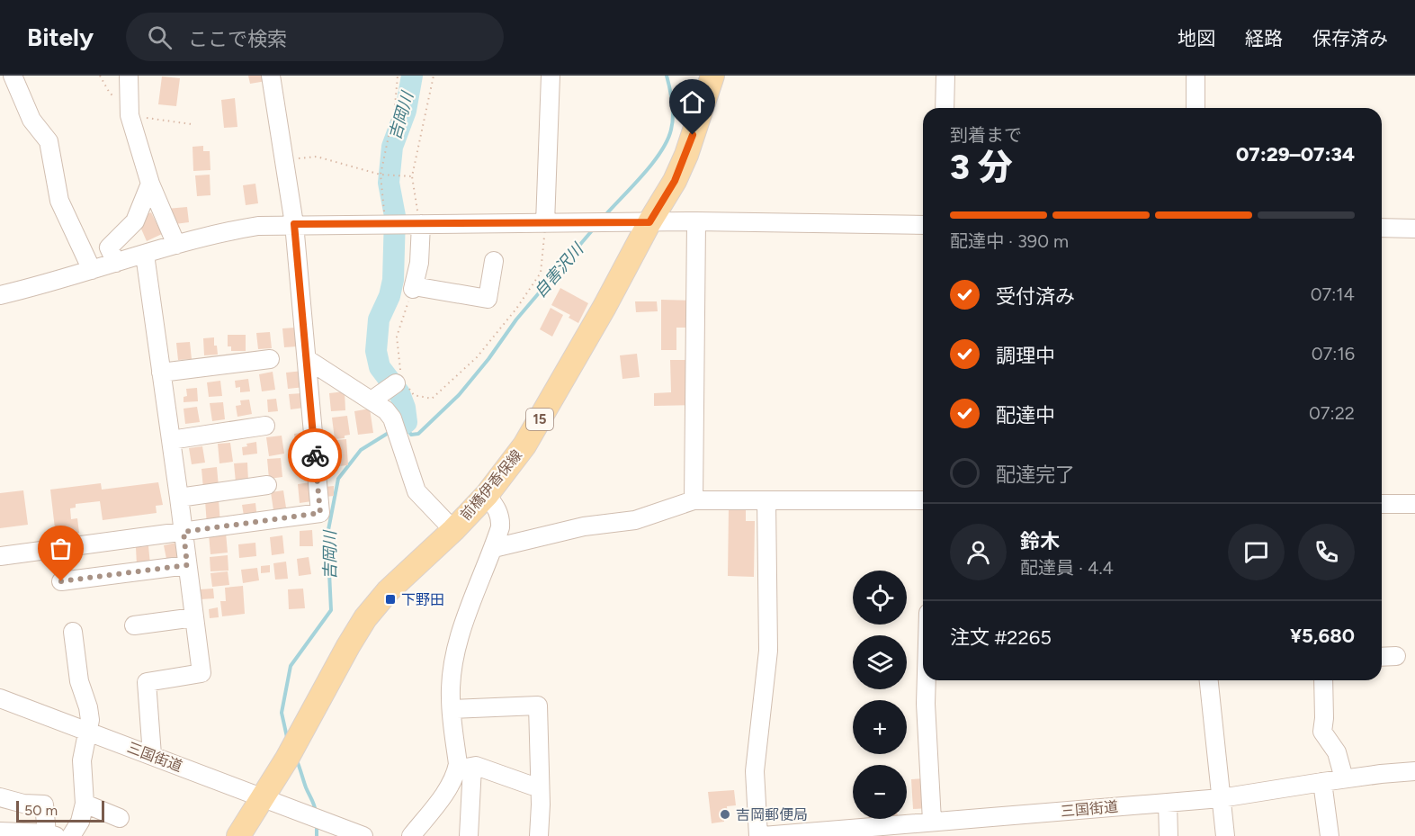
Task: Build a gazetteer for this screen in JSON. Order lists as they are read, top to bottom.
{
  "streets": {
    "main road": ["15", "前橋伊香保線"],
    "street": ["三国街道"]
  },
  "crossings": [
    ["前橋伊香保線", "三国街道"]
  ],
  "water": ["吉岡川", "自害沢川"],
  "places": {
    "transit": ["下野田"],
    "other": ["吉岡郵便局"]
  },
  "scale_bar": "50 m",
  "page": {
    "header": "Bitely",
    "search": "ここで検索",
    "nav": ["地図", "経路", "保存済み"],
    "heading": ["3 分", "到着まで", "07:29–07:34"],
    "panel": [
      "鈴木",
      "配達員 · 4.4",
      "注文 #2265",
      "¥5,680"
    ],
    "bar": "配達中 · 390 m",
    "list": [
      ["受付済み", "07:14"],
      ["調理中", "07:16"],
      ["配達中", "07:22"],
      "配達完了"
    ],
    "map_buttons": ["+", "−"],
    "scale": "50 m"
  }
}
